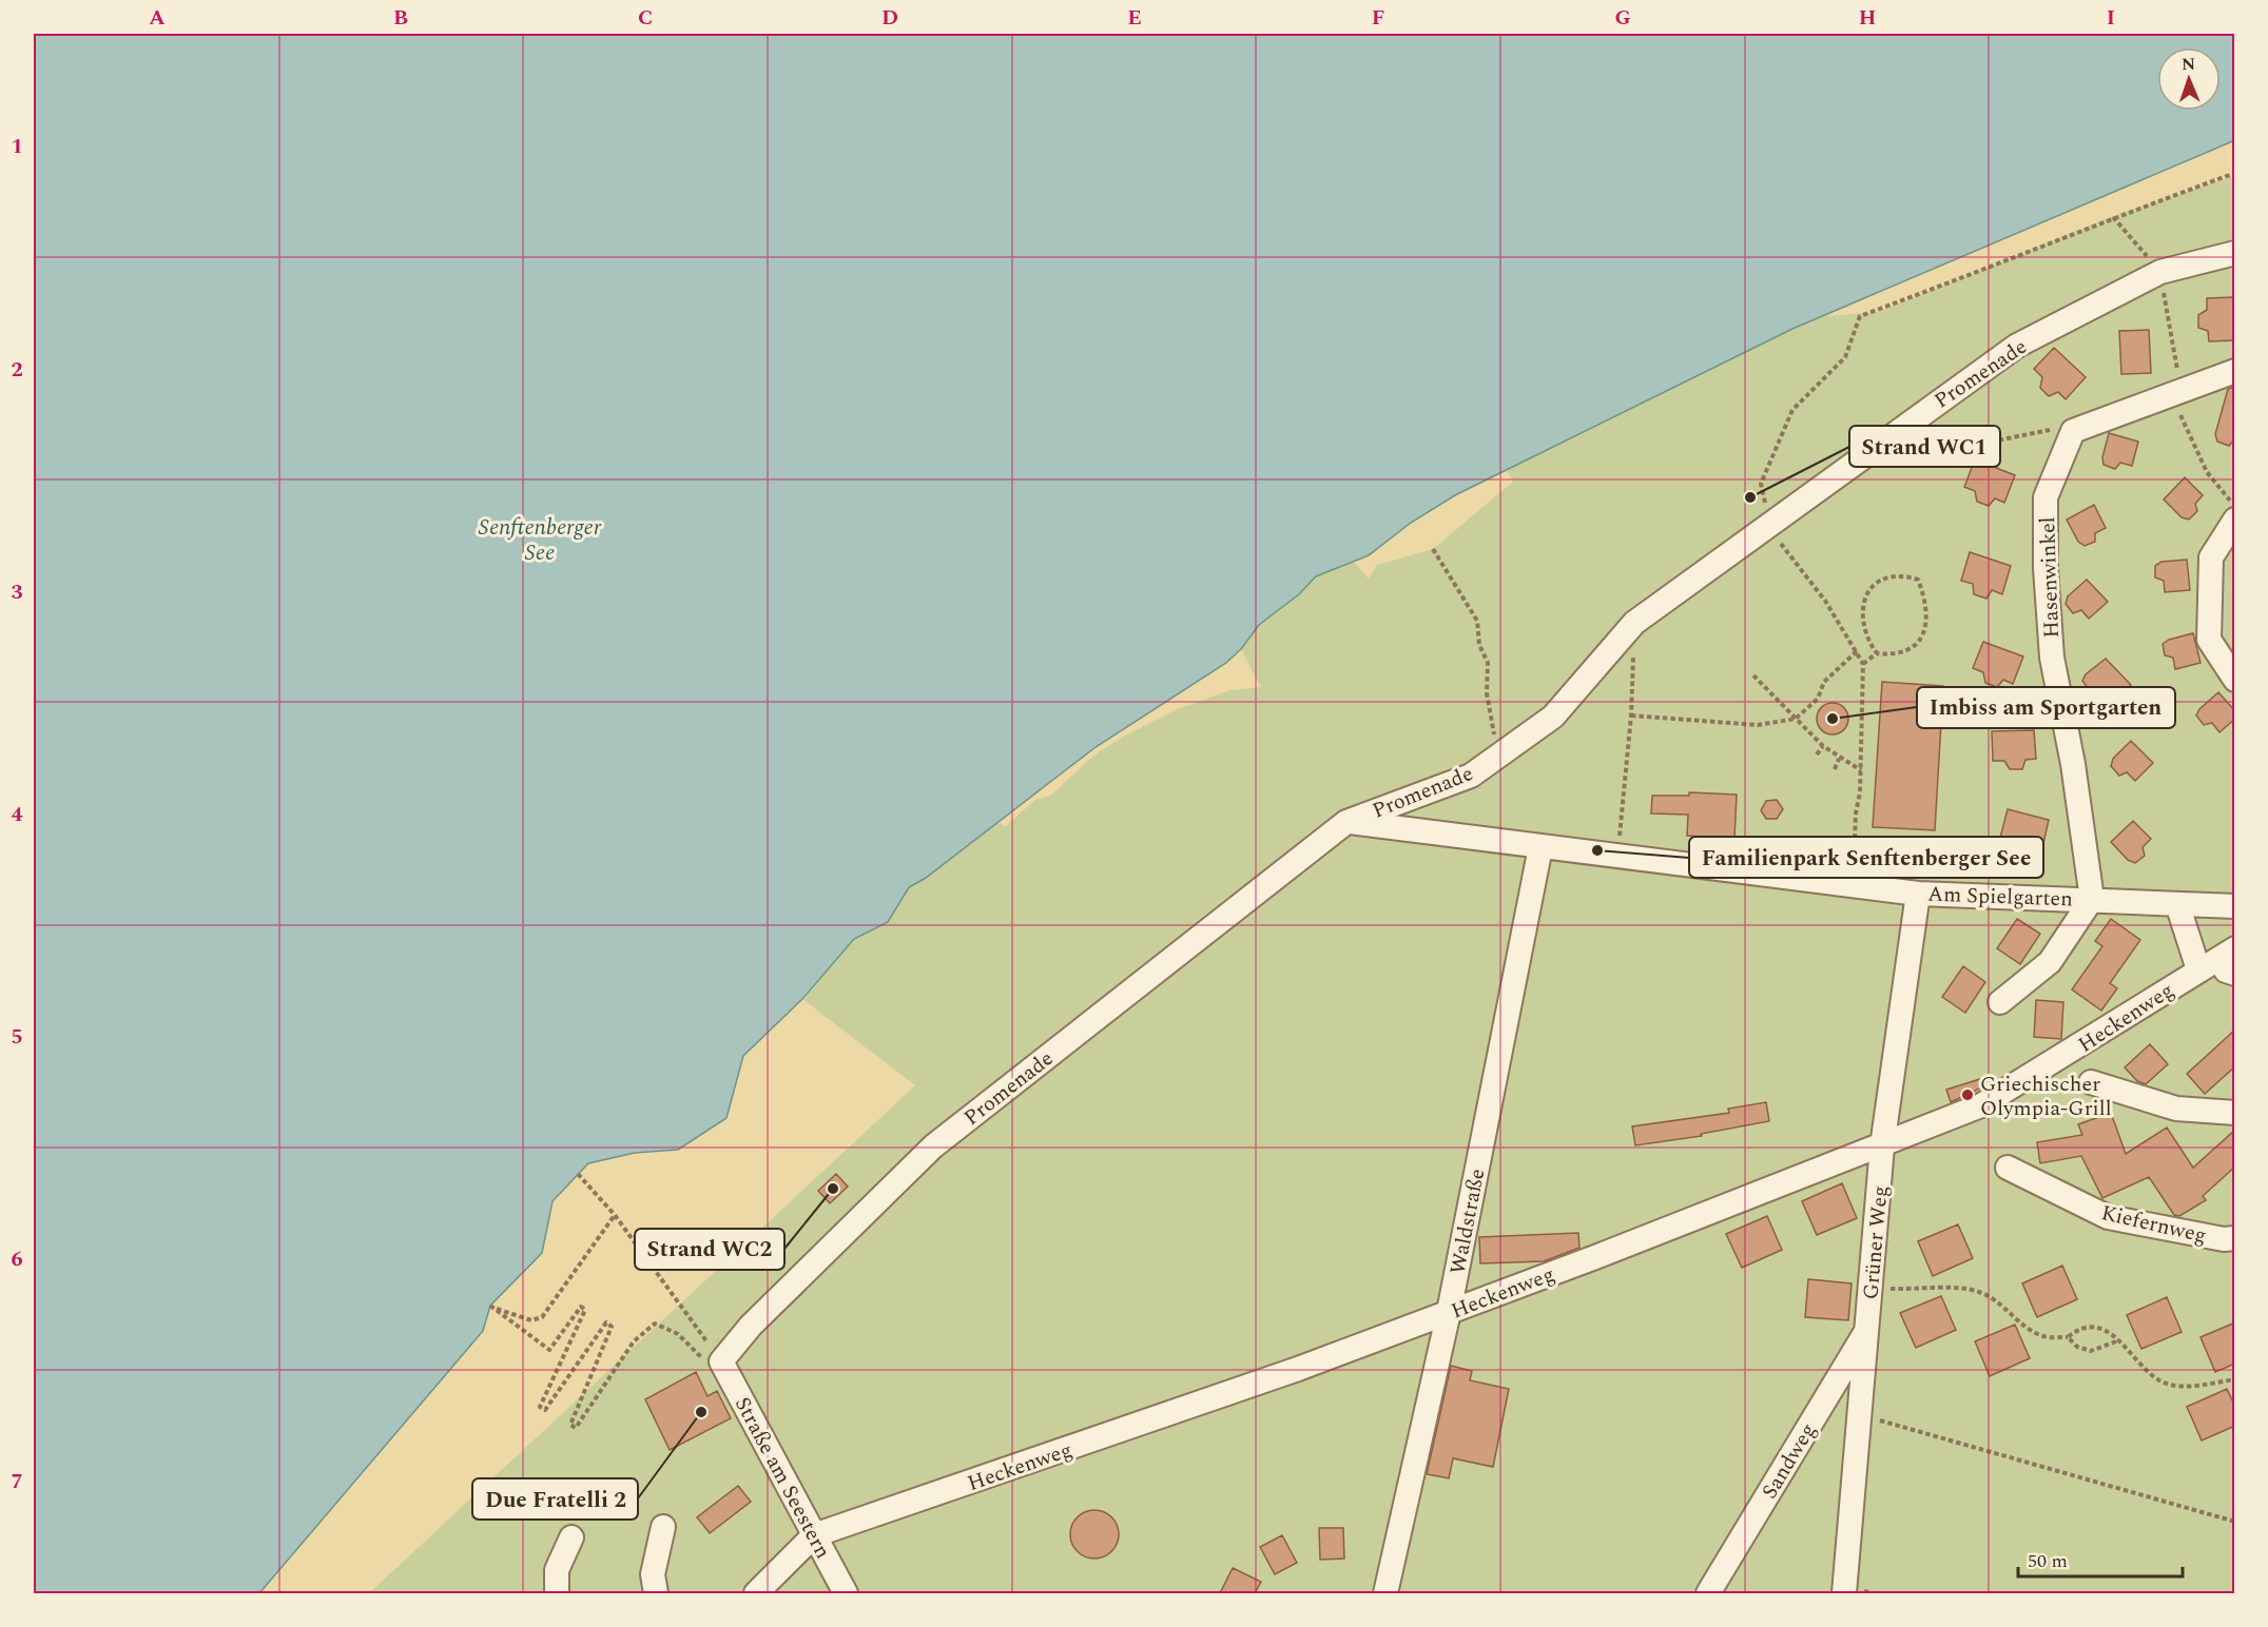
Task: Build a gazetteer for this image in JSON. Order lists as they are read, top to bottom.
{
  "streets": {
    "street": [
      "Promenade",
      "Hasenwinkel",
      "Am Spielgarten",
      "Heckenweg",
      "Waldstraße",
      "Kiefernweg",
      "Grüner Weg",
      "Sandweg",
      "Straße am Seestern"
    ]
  },
  "crossings": [
    ["Promenade", "Am Spielgarten"],
    ["Promenade", "Straße am Seestern"],
    ["Hasenwinkel", "Am Spielgarten"],
    ["Am Spielgarten", "Waldstraße"],
    ["Am Spielgarten", "Grüner Weg"],
    ["Heckenweg", "Waldstraße"],
    ["Heckenweg", "Grüner Weg"],
    ["Heckenweg", "Straße am Seestern"],
    ["Grüner Weg", "Sandweg"]
  ],
  "water": ["Senftenberger See"],
  "places": [
    "Strand WC1",
    "Imbiss am Sportgarten",
    "Familienpark Senftenberger See",
    "Griechischer Olympia-Grill",
    "Strand WC2",
    "Due Fratelli 2"
  ],
  "scale_bar": "50 m",
  "north": "top",
  "grid": {
    "columns": [
      "A",
      "B",
      "C",
      "D",
      "E",
      "F",
      "G",
      "H",
      "I"
    ],
    "rows": [
      "1",
      "2",
      "3",
      "4",
      "5",
      "6",
      "7"
    ]
  }
}
